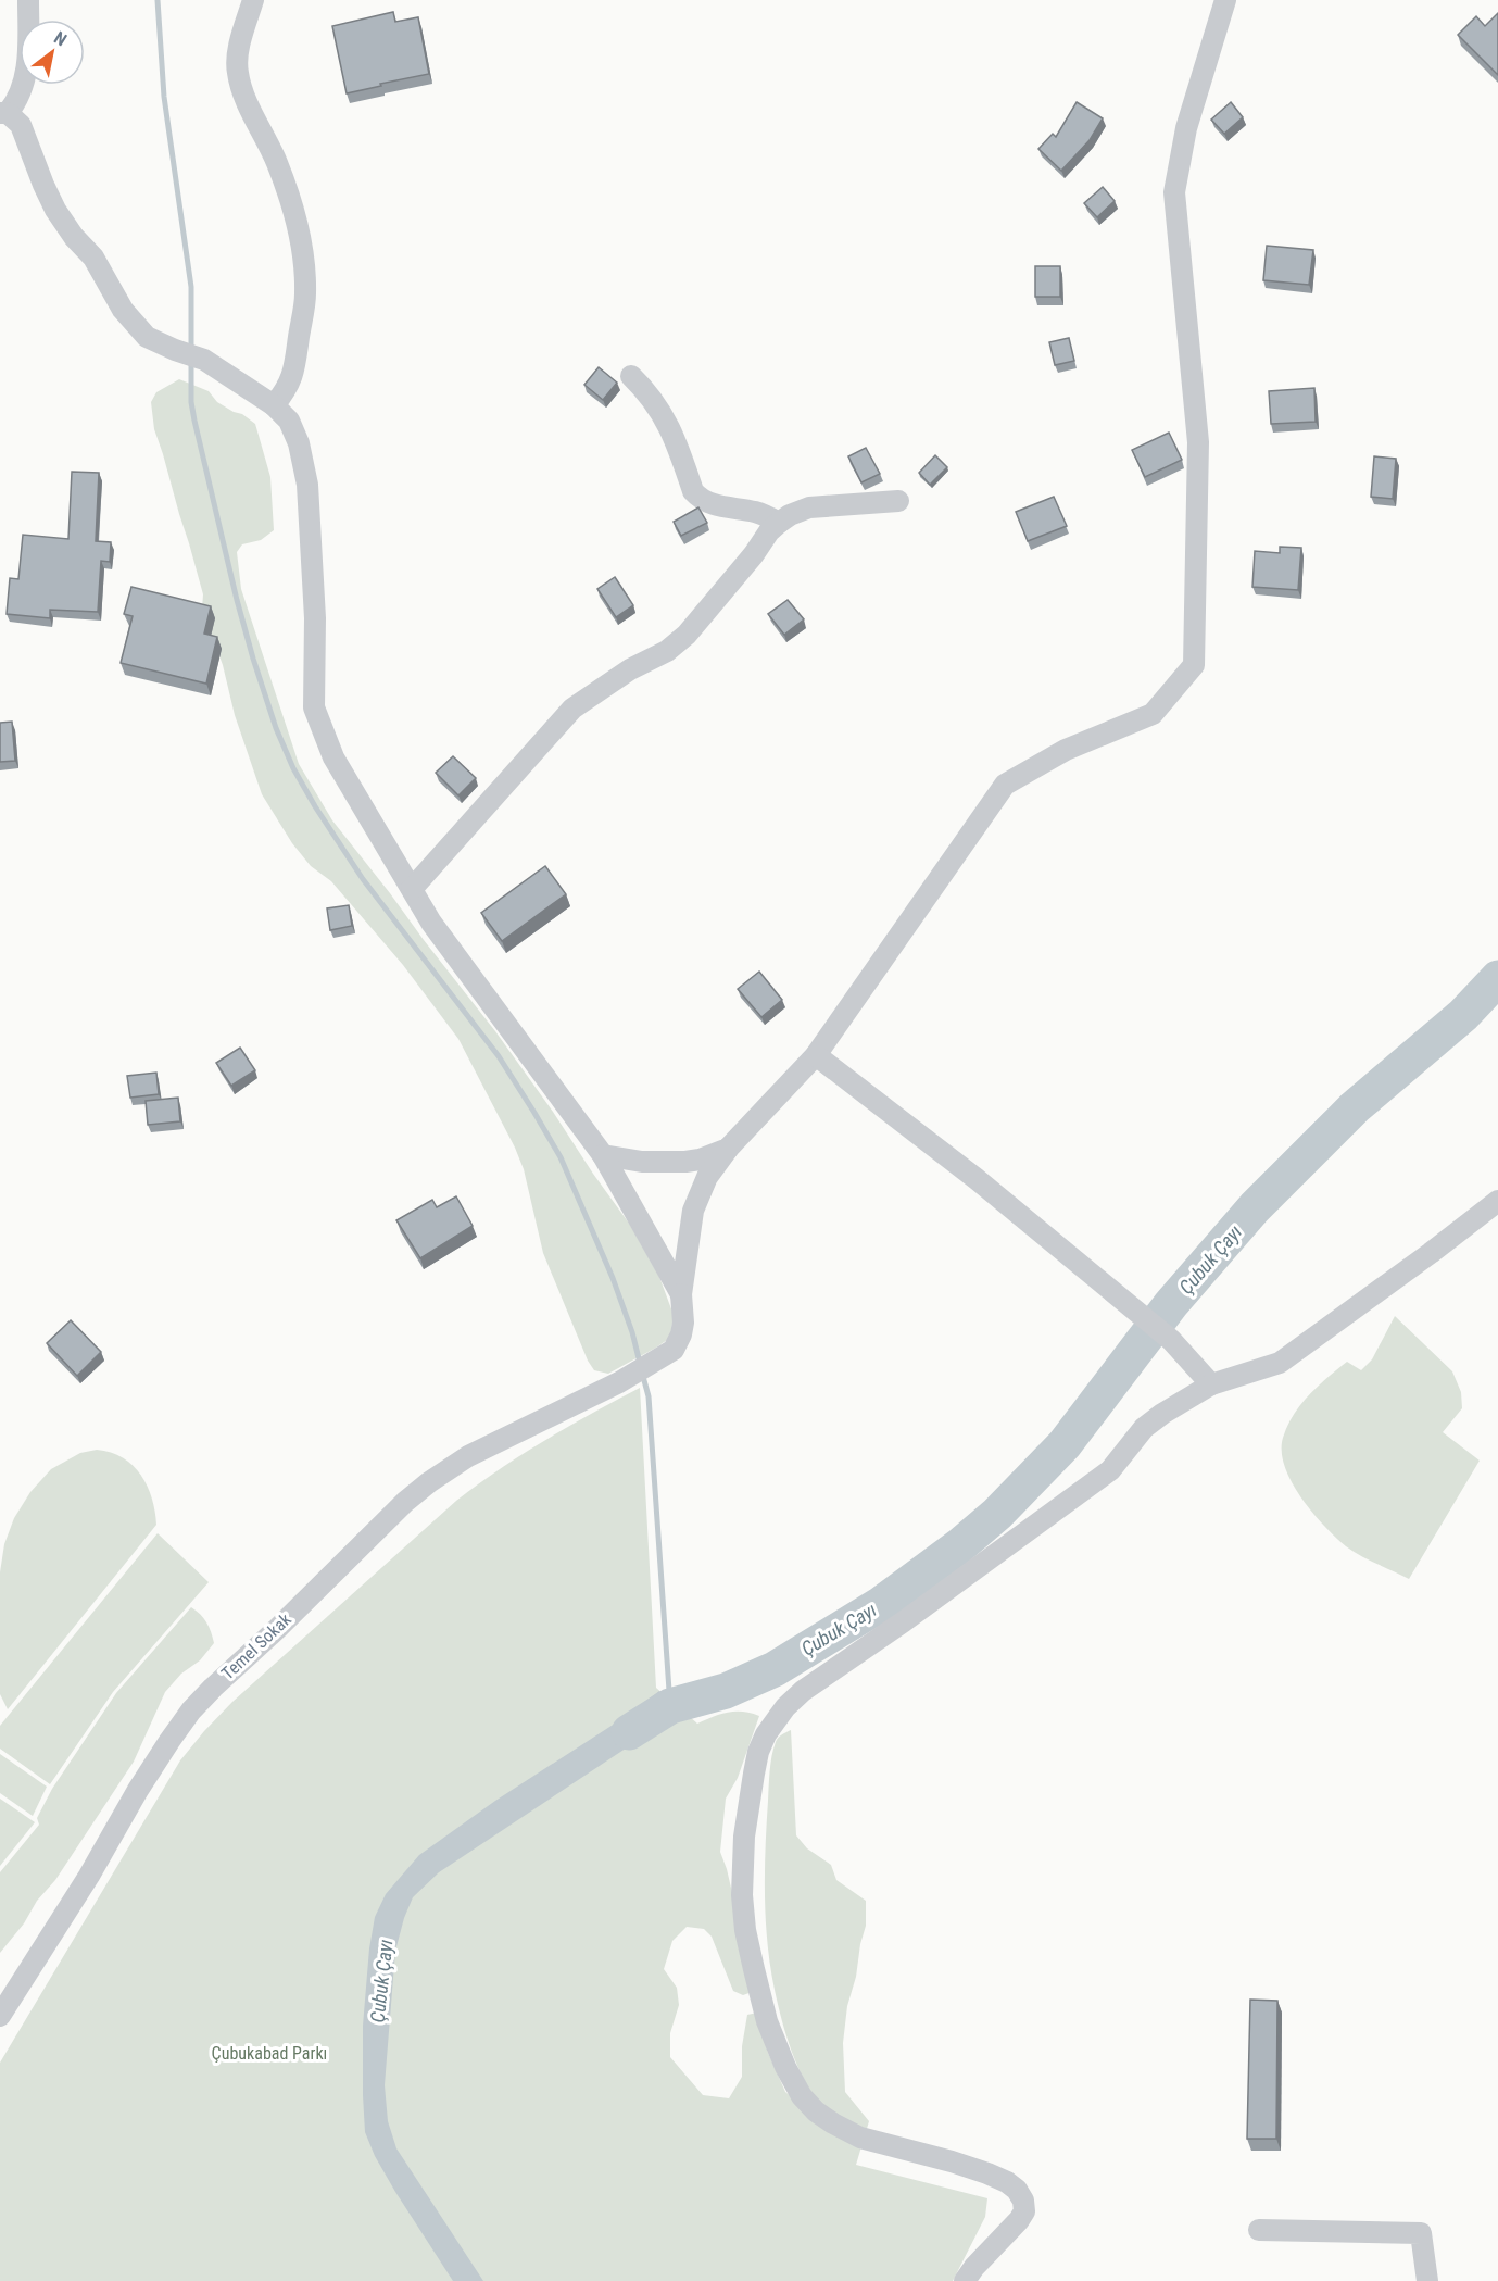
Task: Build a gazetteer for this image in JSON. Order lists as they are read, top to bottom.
{
  "streets": {
    "street": ["Temel Sokak"]
  },
  "water": ["Çubuk Çayı"],
  "parks": ["Çubukabad Parkı"],
  "north": "top right"
}
